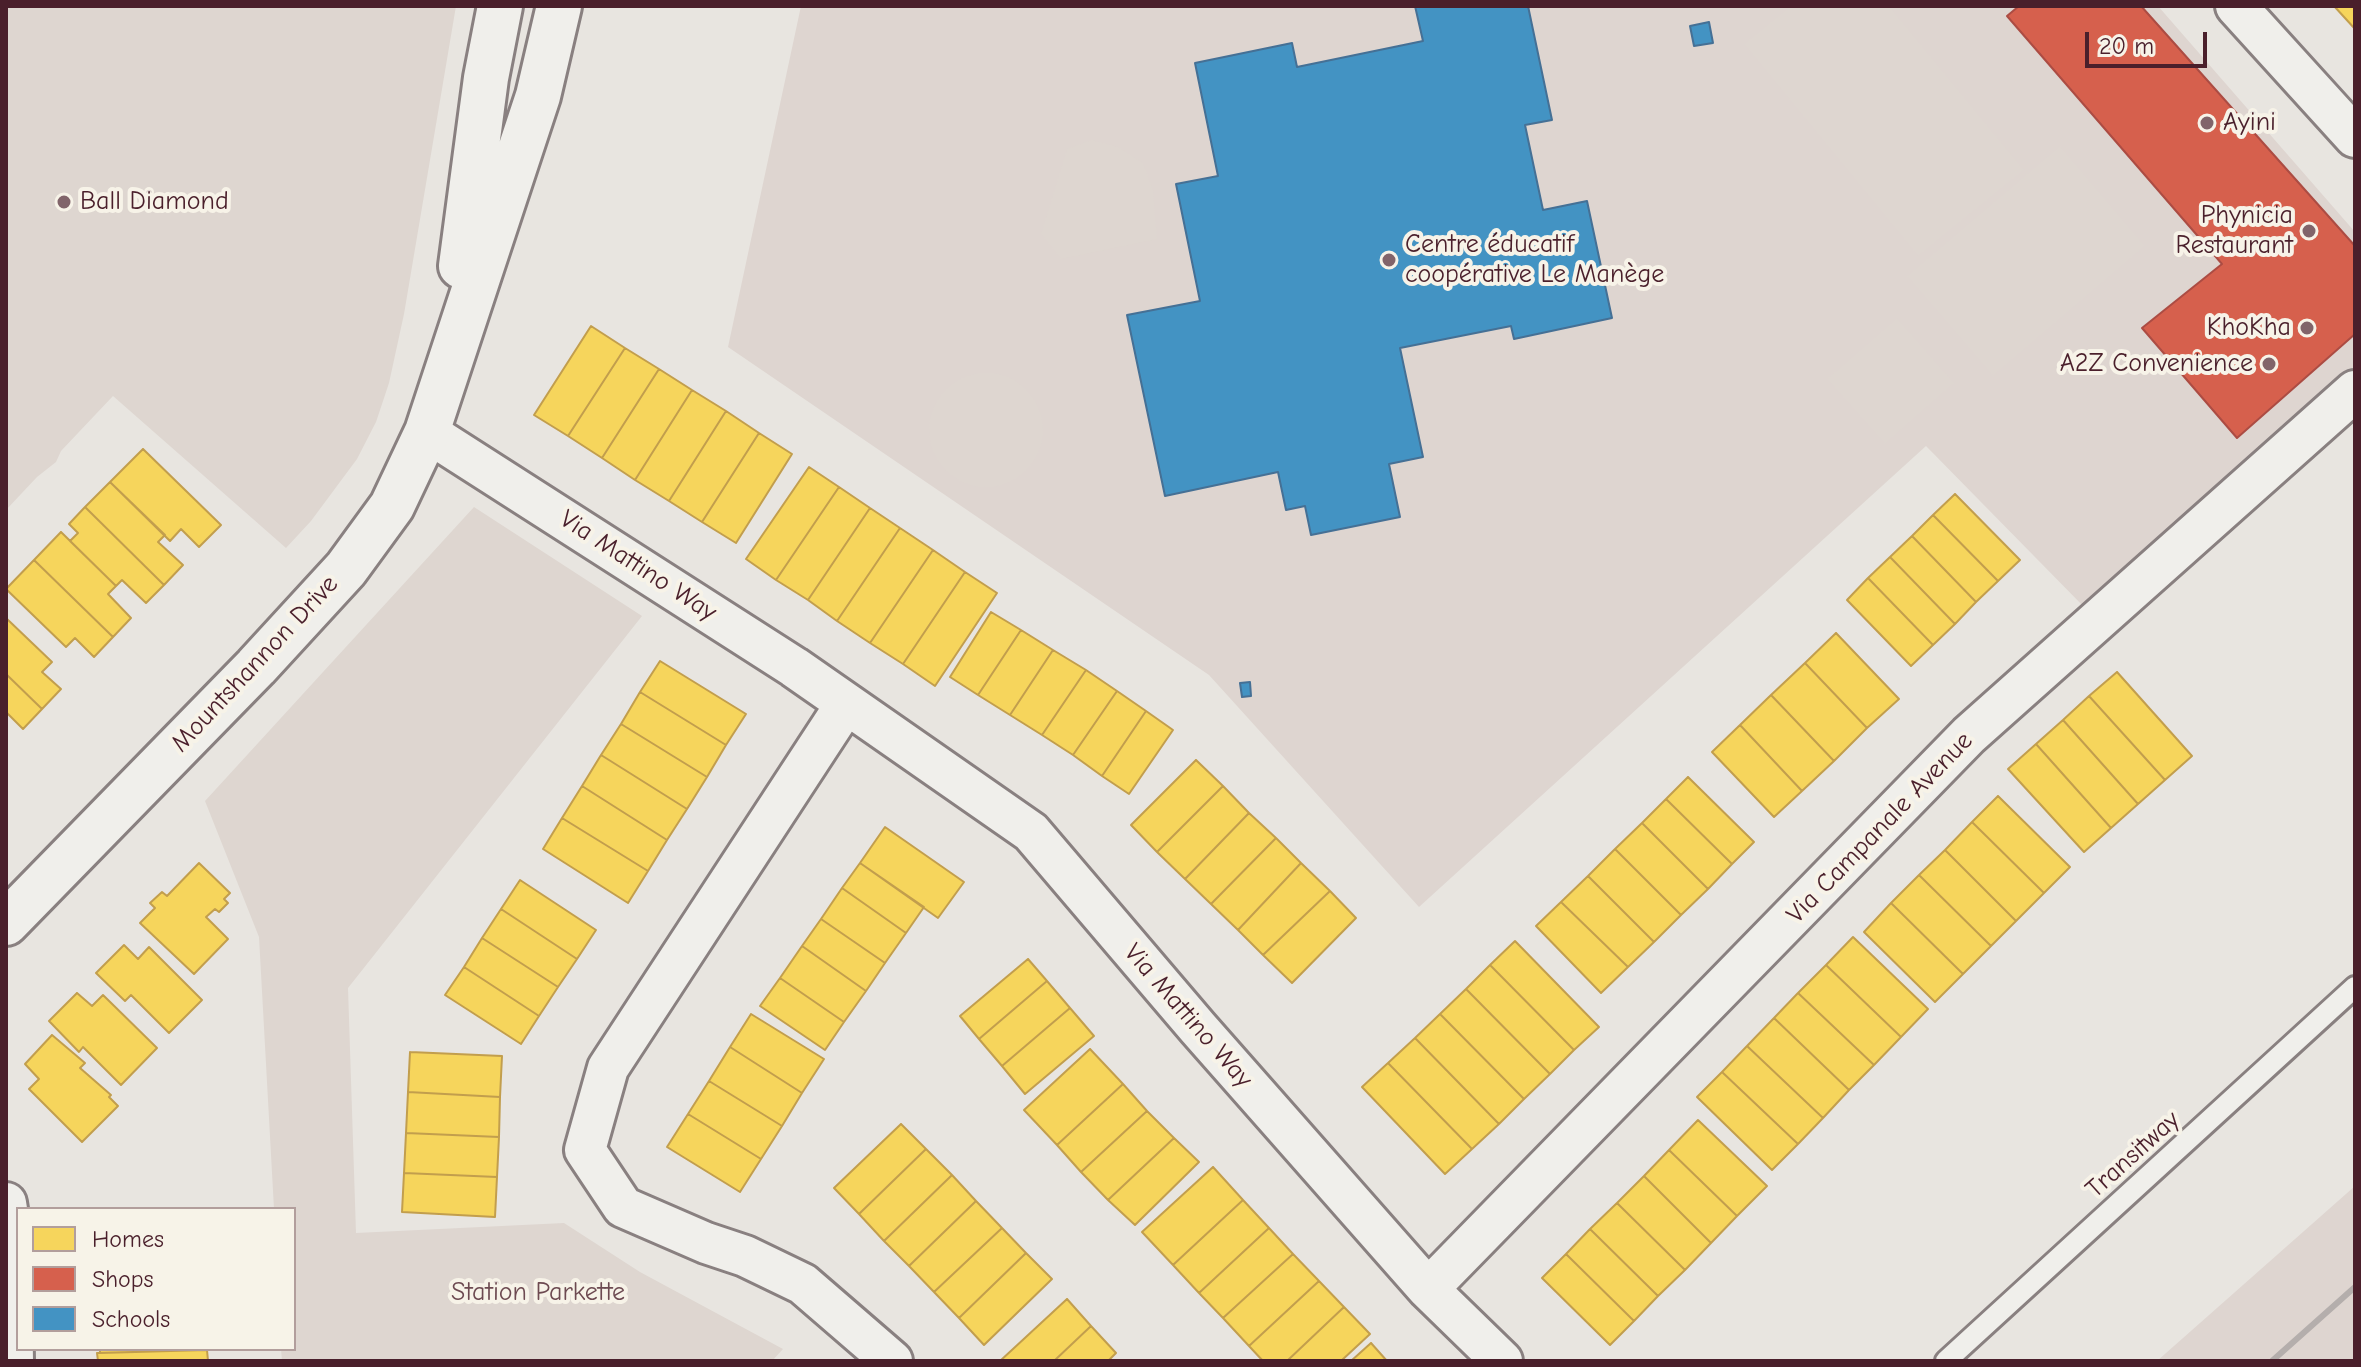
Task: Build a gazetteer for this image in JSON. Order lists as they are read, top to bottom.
{
  "streets": {
    "street": ["Via Mattino Way", "Mountshannon Drive", "Via Campanale Avenue"],
    "lane": ["Transitway"]
  },
  "crossings": [
    ["Via Mattino Way", "Mountshannon Drive"],
    ["Via Mattino Way", "Via Campanale Avenue"]
  ],
  "parks": ["Station Parkette"],
  "places": [
    "Ayini",
    "Ball Diamond",
    "Phynicia Restaurant",
    "Centre éducatif coopérative Le Manège",
    "KhoKha",
    "A2Z Convenience"
  ],
  "legend": ["Homes", "Shops", "Schools"],
  "scale_bar": "20 m"
}
